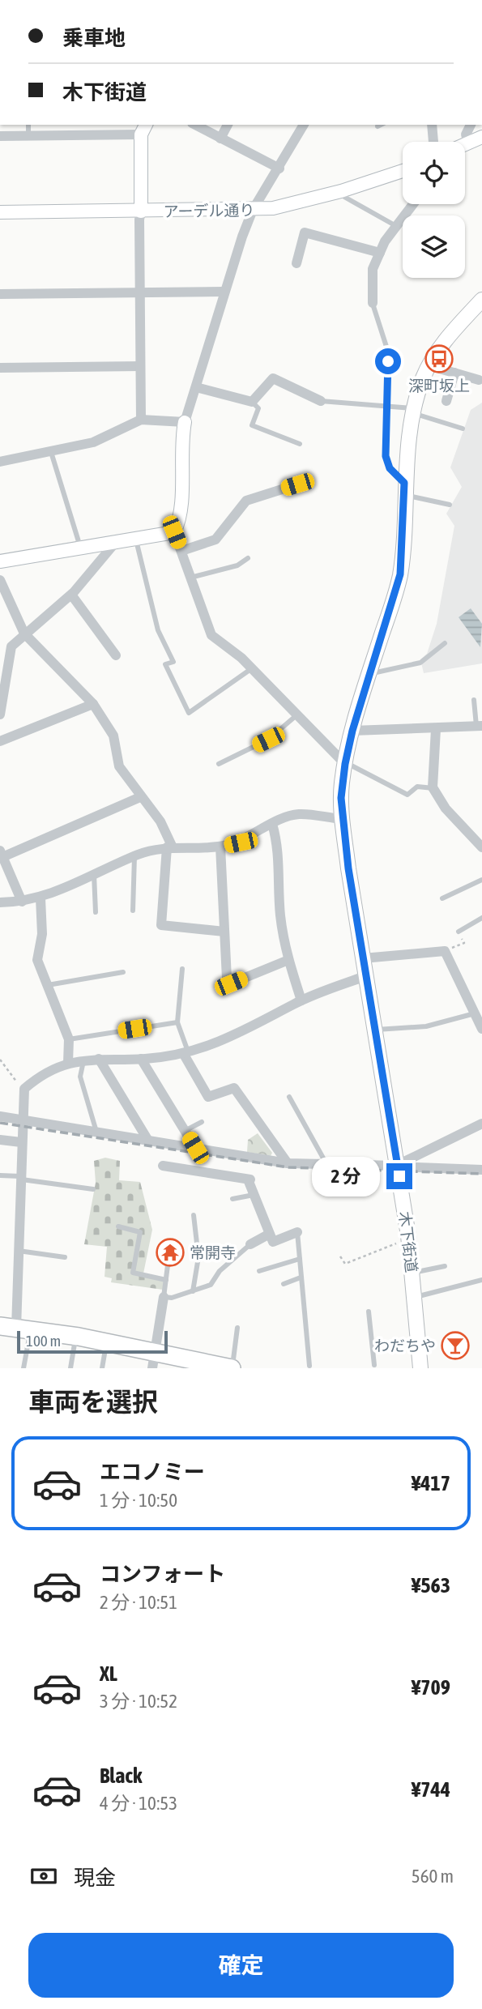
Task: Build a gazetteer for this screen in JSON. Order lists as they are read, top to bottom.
{
  "streets": {
    "main road": ["木下街道"],
    "street": ["アーデル通り"]
  },
  "places": {
    "bus stop": ["深町坂上"],
    "temple": ["常開寺"],
    "bar": ["わだちや"]
  },
  "scale_bar": "100 m",
  "page": {
    "banner": ["乗車地", "木下街道"],
    "bubble": "2 分",
    "scale": "100 m",
    "heading": "車両を選択",
    "list": [
      {
        "name": "エコノミー",
        "note": "1 分 · 10:50",
        "value": "¥417"
      },
      {
        "name": "コンフォート",
        "note": "2 分 · 10:51",
        "value": "¥563"
      },
      {
        "name": "XL",
        "note": "3 分 · 10:52",
        "value": "¥709"
      },
      {
        "name": "Black",
        "note": "4 分 · 10:53",
        "value": "¥744"
      }
    ],
    "pay": ["現金", "560 m"],
    "buttons": "確定"
  }
}
